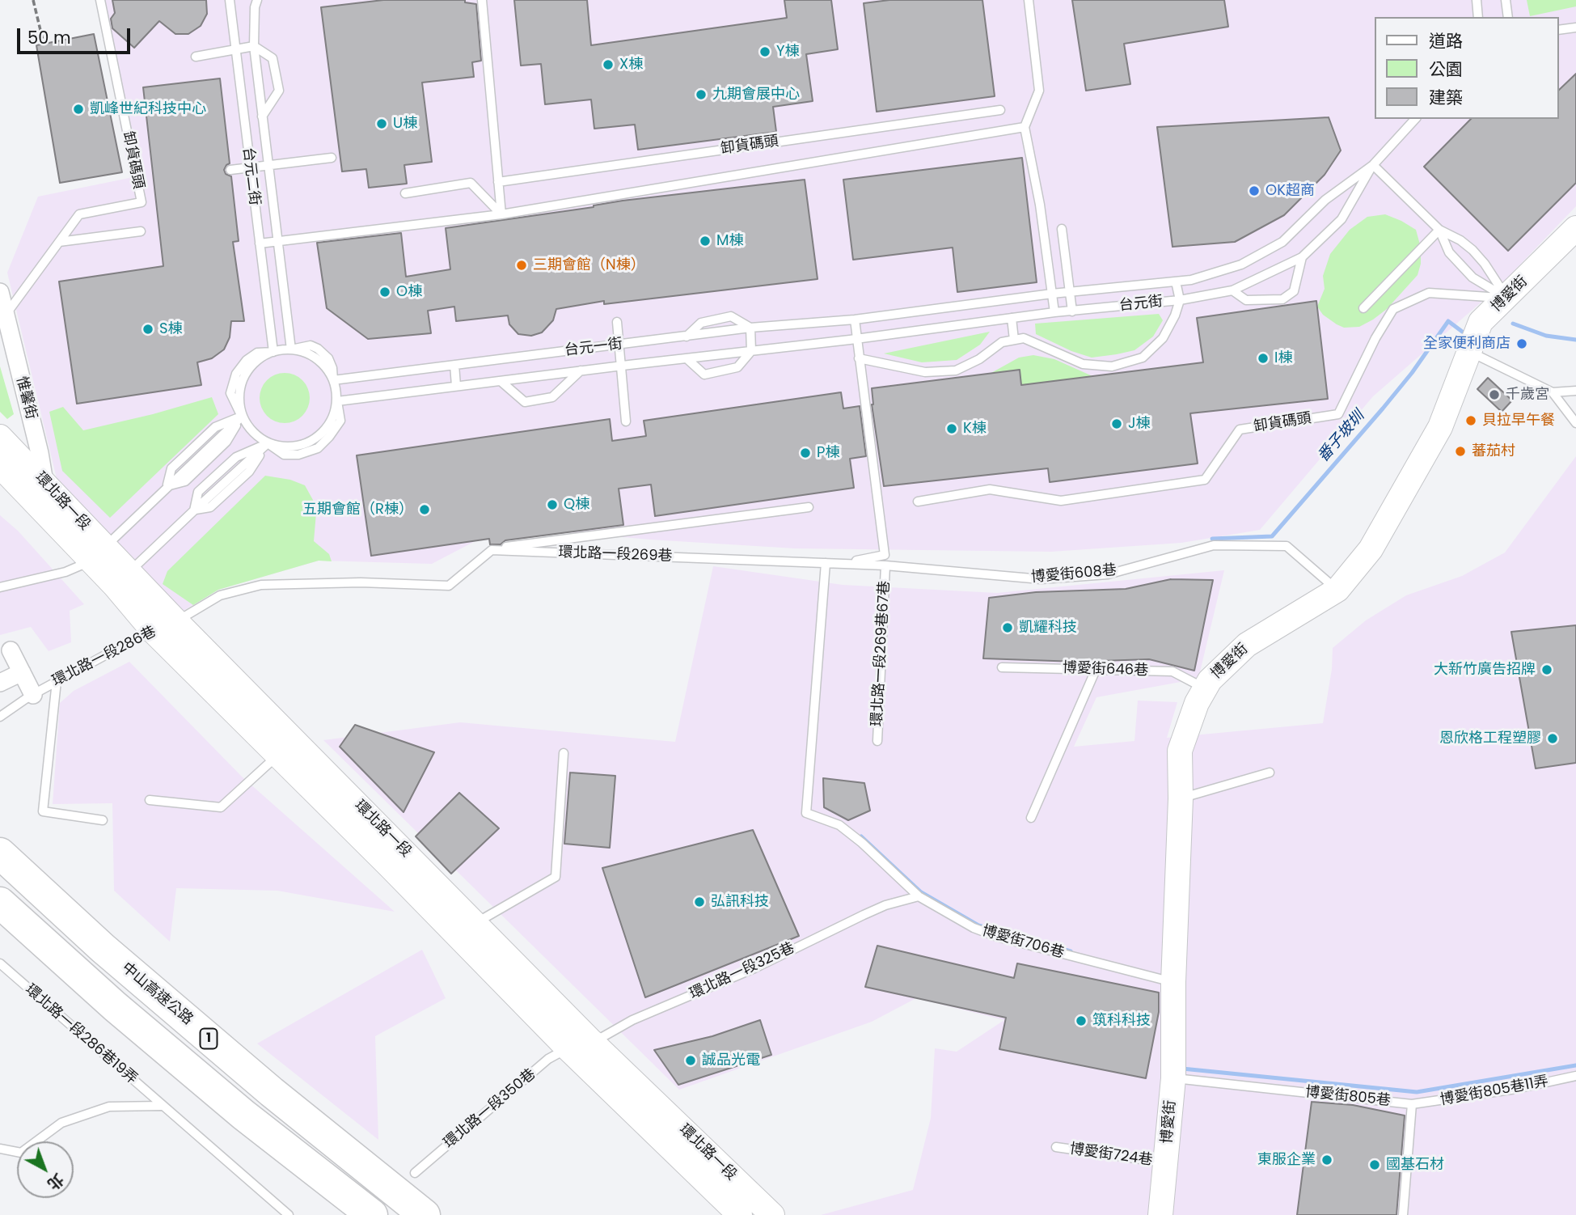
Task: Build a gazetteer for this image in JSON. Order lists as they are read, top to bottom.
{
  "streets": {
    "highway": ["中山高速公路", "1"],
    "street": ["博愛街", "惟馨街", "環北路一段"],
    "lane": [
      "卸貨碼頭",
      "台元二街",
      "台元街",
      "台元一街",
      "環北路一段269巷",
      "博愛街608巷",
      "環北路一段269巷67巷",
      "環北路一段286巷",
      "博愛街646巷",
      "博愛街706巷",
      "環北路一段325巷",
      "環北路一段286巷19弄",
      "博愛街805巷11弄",
      "博愛街805巷",
      "環北路一段350巷",
      "博愛街724巷"
    ]
  },
  "crossings": [
    ["卸貨碼頭", "博愛街"],
    ["卸貨碼頭", "惟馨街"],
    ["台元二街", "台元一街"],
    ["博愛街", "博愛街608巷"],
    ["博愛街", "博愛街646巷"],
    ["博愛街", "博愛街706巷"],
    ["博愛街", "博愛街805巷"],
    ["博愛街", "博愛街724巷"],
    ["台元街", "台元一街"],
    ["惟馨街", "環北路一段"],
    ["環北路一段", "環北路一段269巷"],
    ["環北路一段", "環北路一段286巷"],
    ["環北路一段", "環北路一段325巷"],
    ["環北路一段", "環北路一段350巷"],
    ["環北路一段269巷", "博愛街608巷"],
    ["環北路一段269巷", "環北路一段286巷"],
    ["環北路一段269巷", "博愛街706巷"],
    ["博愛街608巷", "環北路一段269巷67巷"],
    ["博愛街608巷", "博愛街706巷"],
    ["博愛街706巷", "環北路一段325巷"],
    ["環北路一段325巷", "環北路一段350巷"],
    ["博愛街805巷11弄", "博愛街805巷"]
  ],
  "water": ["番子坡圳"],
  "places": [
    "Y棟",
    "X棟",
    "九期會展中心",
    "凱峰世紀科技中心",
    "U棟",
    "OK超商",
    "M棟",
    "三期會館（N棟）",
    "O棟",
    "S棟",
    "全家便利商店",
    "I棟",
    "千歲宮",
    "貝拉早午餐",
    "J棟",
    "K棟",
    "蕃茄村",
    "P棟",
    "Q棟",
    "五期會館（R棟）",
    "凱耀科技",
    "大新竹廣告招牌",
    "恩欣格工程塑膠",
    "弘訊科技",
    "筑科科技",
    "誠品光電",
    "東服企業",
    "國基石材"
  ],
  "legend": ["道路", "公園", "建築"],
  "scale_bar": "50 m",
  "north": "bottom right"
}
